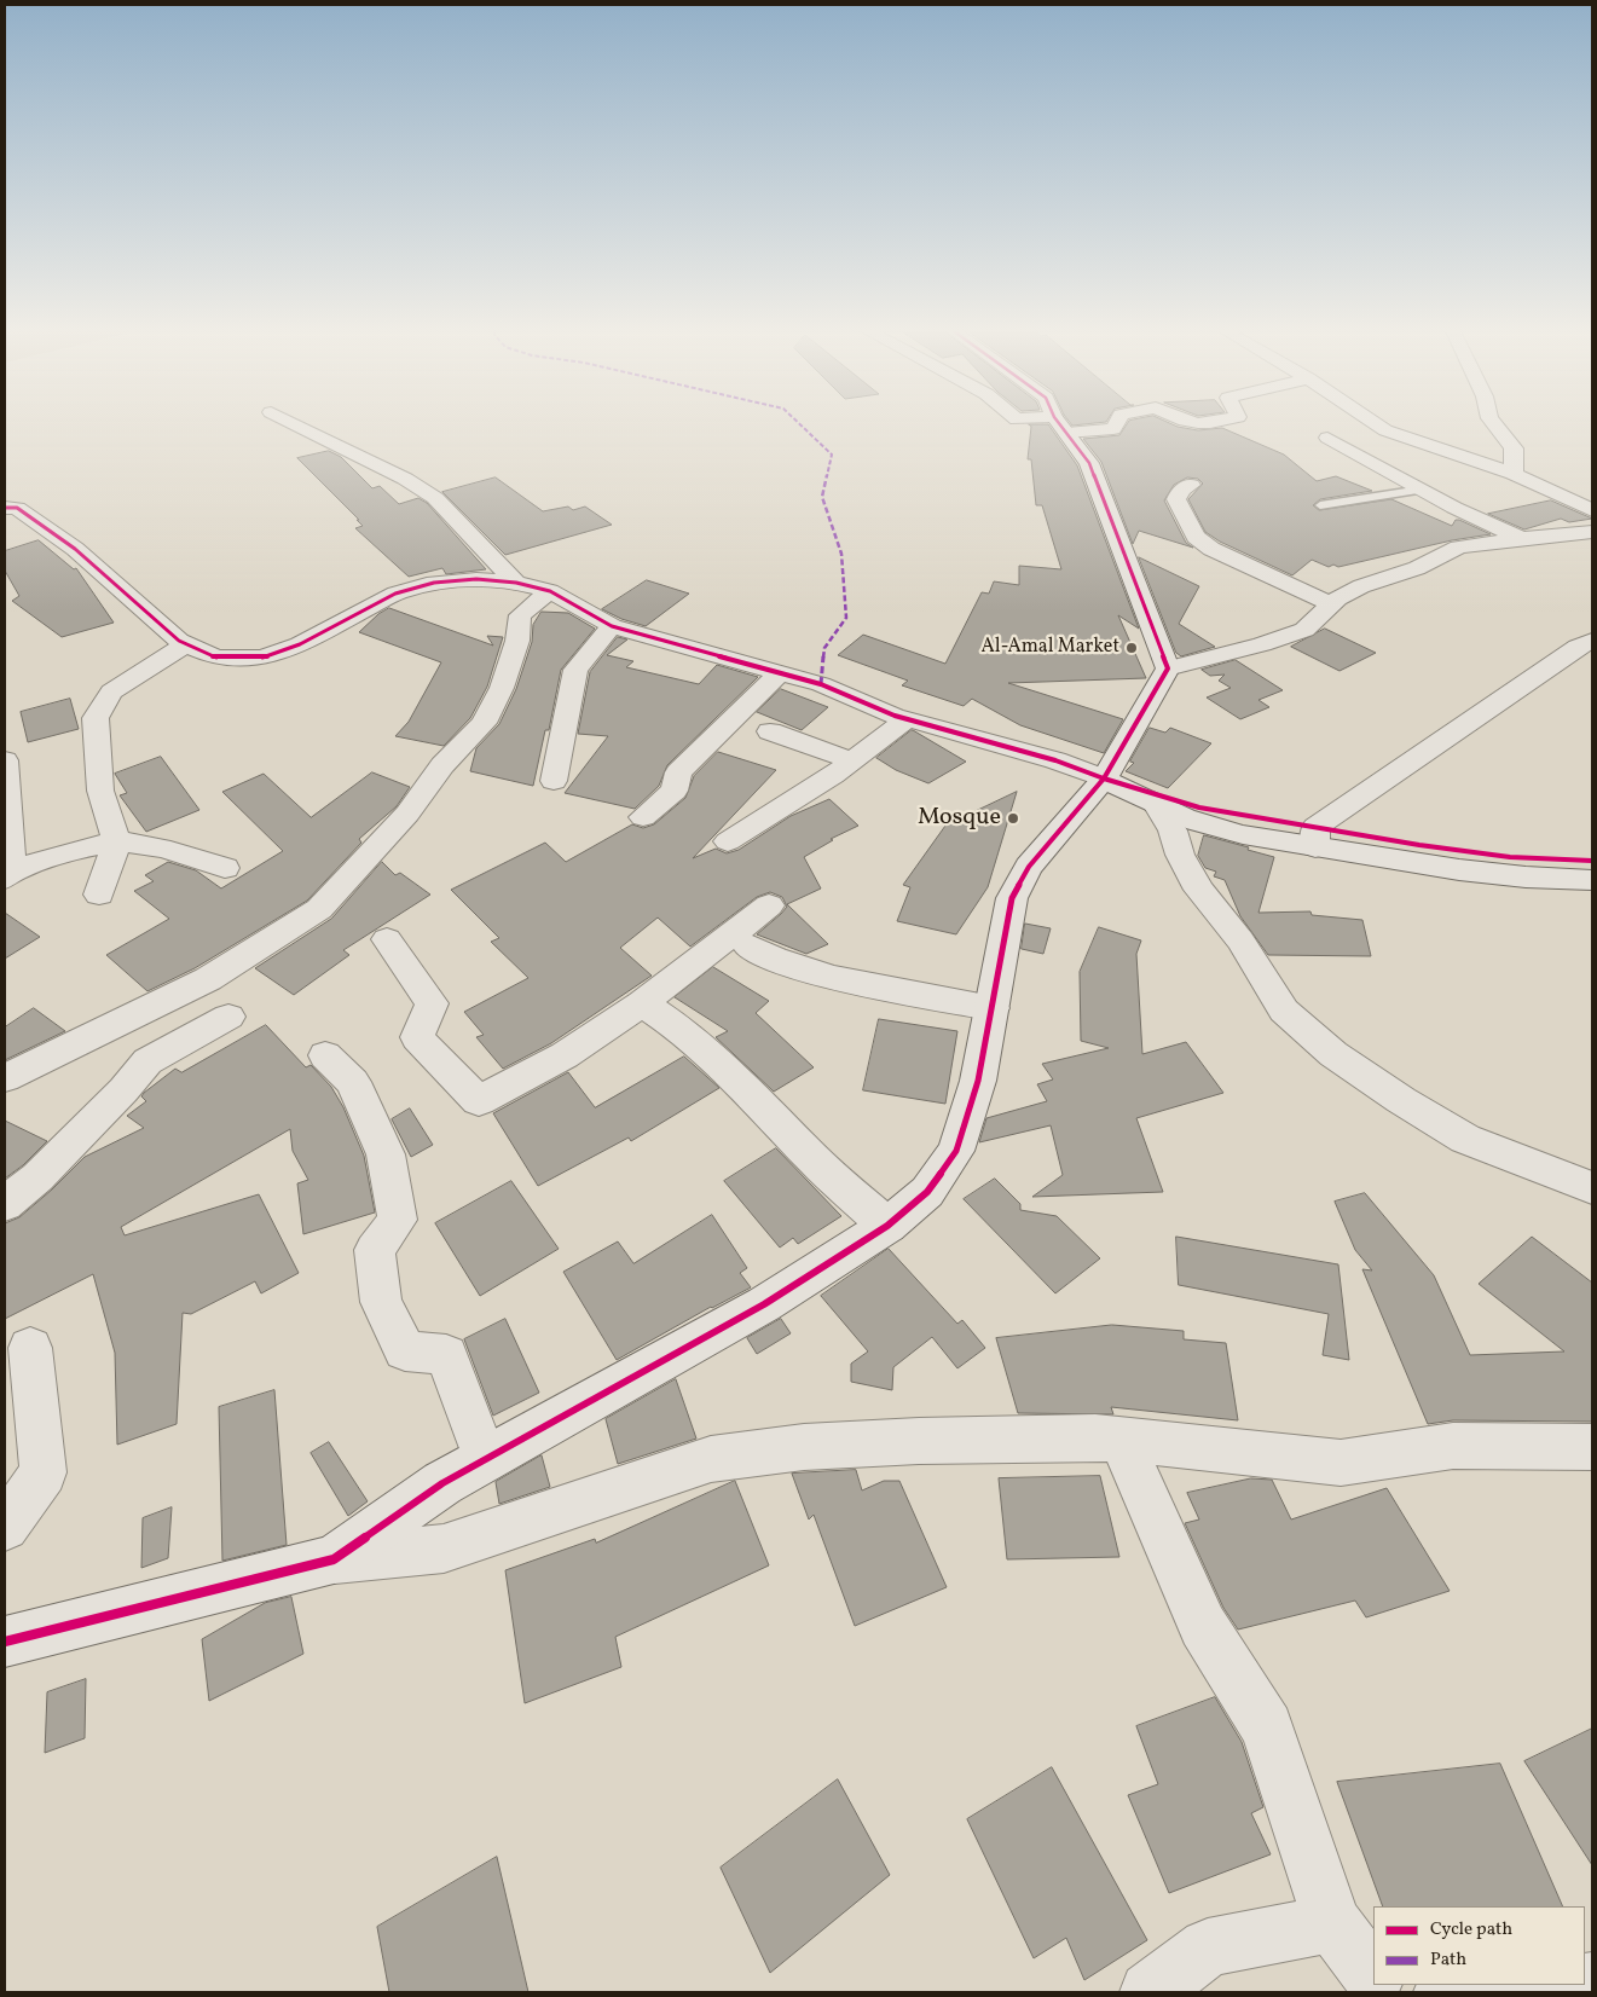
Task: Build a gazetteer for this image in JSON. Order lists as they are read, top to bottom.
{
  "places": ["Al-Amal Market", "Mosque"],
  "legend": ["Cycle path", "Path"]
}
